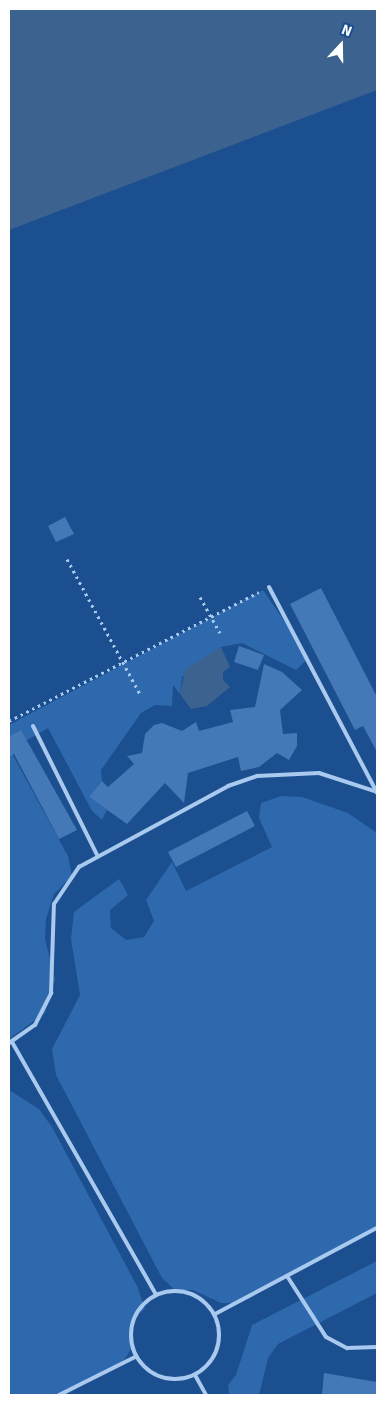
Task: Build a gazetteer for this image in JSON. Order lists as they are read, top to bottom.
{
  "north": "top"
}
